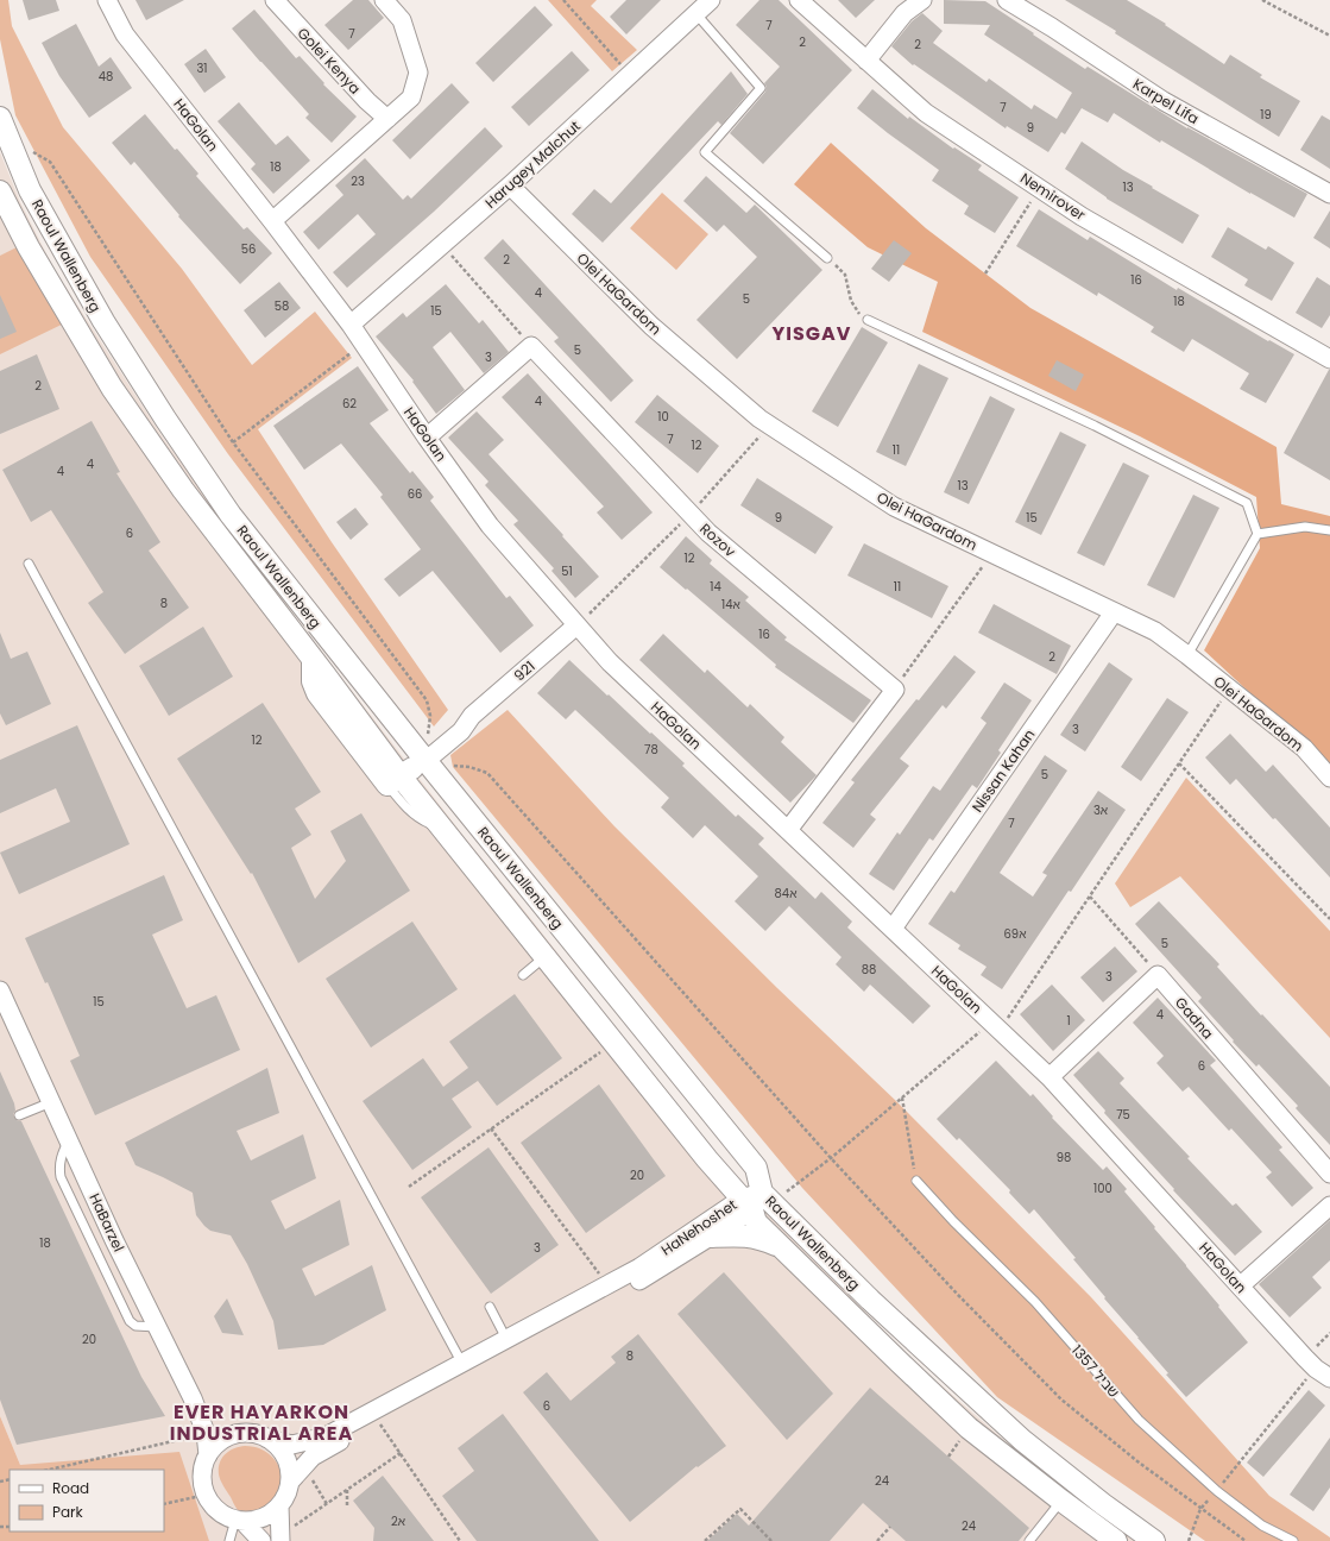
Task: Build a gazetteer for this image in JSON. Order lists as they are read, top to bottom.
{
  "streets": {
    "street": [
      "Golei Kenya",
      "Karpel Lifa",
      "HaGolan",
      "Harugey Malchut",
      "Nemirover",
      "Raoul Wallenberg",
      "Olei HaGardom",
      "Rozov",
      "921",
      "Nissan Kahan",
      "Gadna",
      "HaBarzel",
      "HaNehoshet"
    ],
    "lane": ["שביל 1357"]
  },
  "crossings": [
    ["HaGolan", "Harugey Malchut"],
    ["HaGolan", "921"],
    ["HaGolan", "Nissan Kahan"],
    ["Harugey Malchut", "Olei HaGardom"],
    ["Raoul Wallenberg", "921"],
    ["Raoul Wallenberg", "HaNehoshet"],
    ["Olei HaGardom", "Nissan Kahan"],
    ["HaBarzel", "HaNehoshet"]
  ],
  "districts": ["YISGAV", "EVER HAYARKON INDUSTRIAL AREA"],
  "house_numbers": [
    "7",
    "7",
    "2",
    "2",
    "31",
    "48",
    "7",
    "19",
    "9",
    "18",
    "23",
    "13",
    "56",
    "2",
    "16",
    "4",
    "5",
    "18",
    "58",
    "15",
    "5",
    "3",
    "2",
    "4",
    "62",
    "10",
    "7",
    "12",
    "11",
    "4",
    "4",
    "13",
    "66",
    "9",
    "15",
    "6",
    "12",
    "51",
    "14",
    "11",
    "8",
    "14א",
    "16",
    "2",
    "3",
    "12",
    "78",
    "5",
    "3א",
    "7",
    "84א",
    "69א",
    "5",
    "88",
    "3",
    "15",
    "4",
    "1",
    "6",
    "75",
    "98",
    "20",
    "100",
    "18",
    "3",
    "20",
    "8",
    "6",
    "24",
    "2א",
    "24"
  ],
  "legend": ["Road", "Park"]
}
